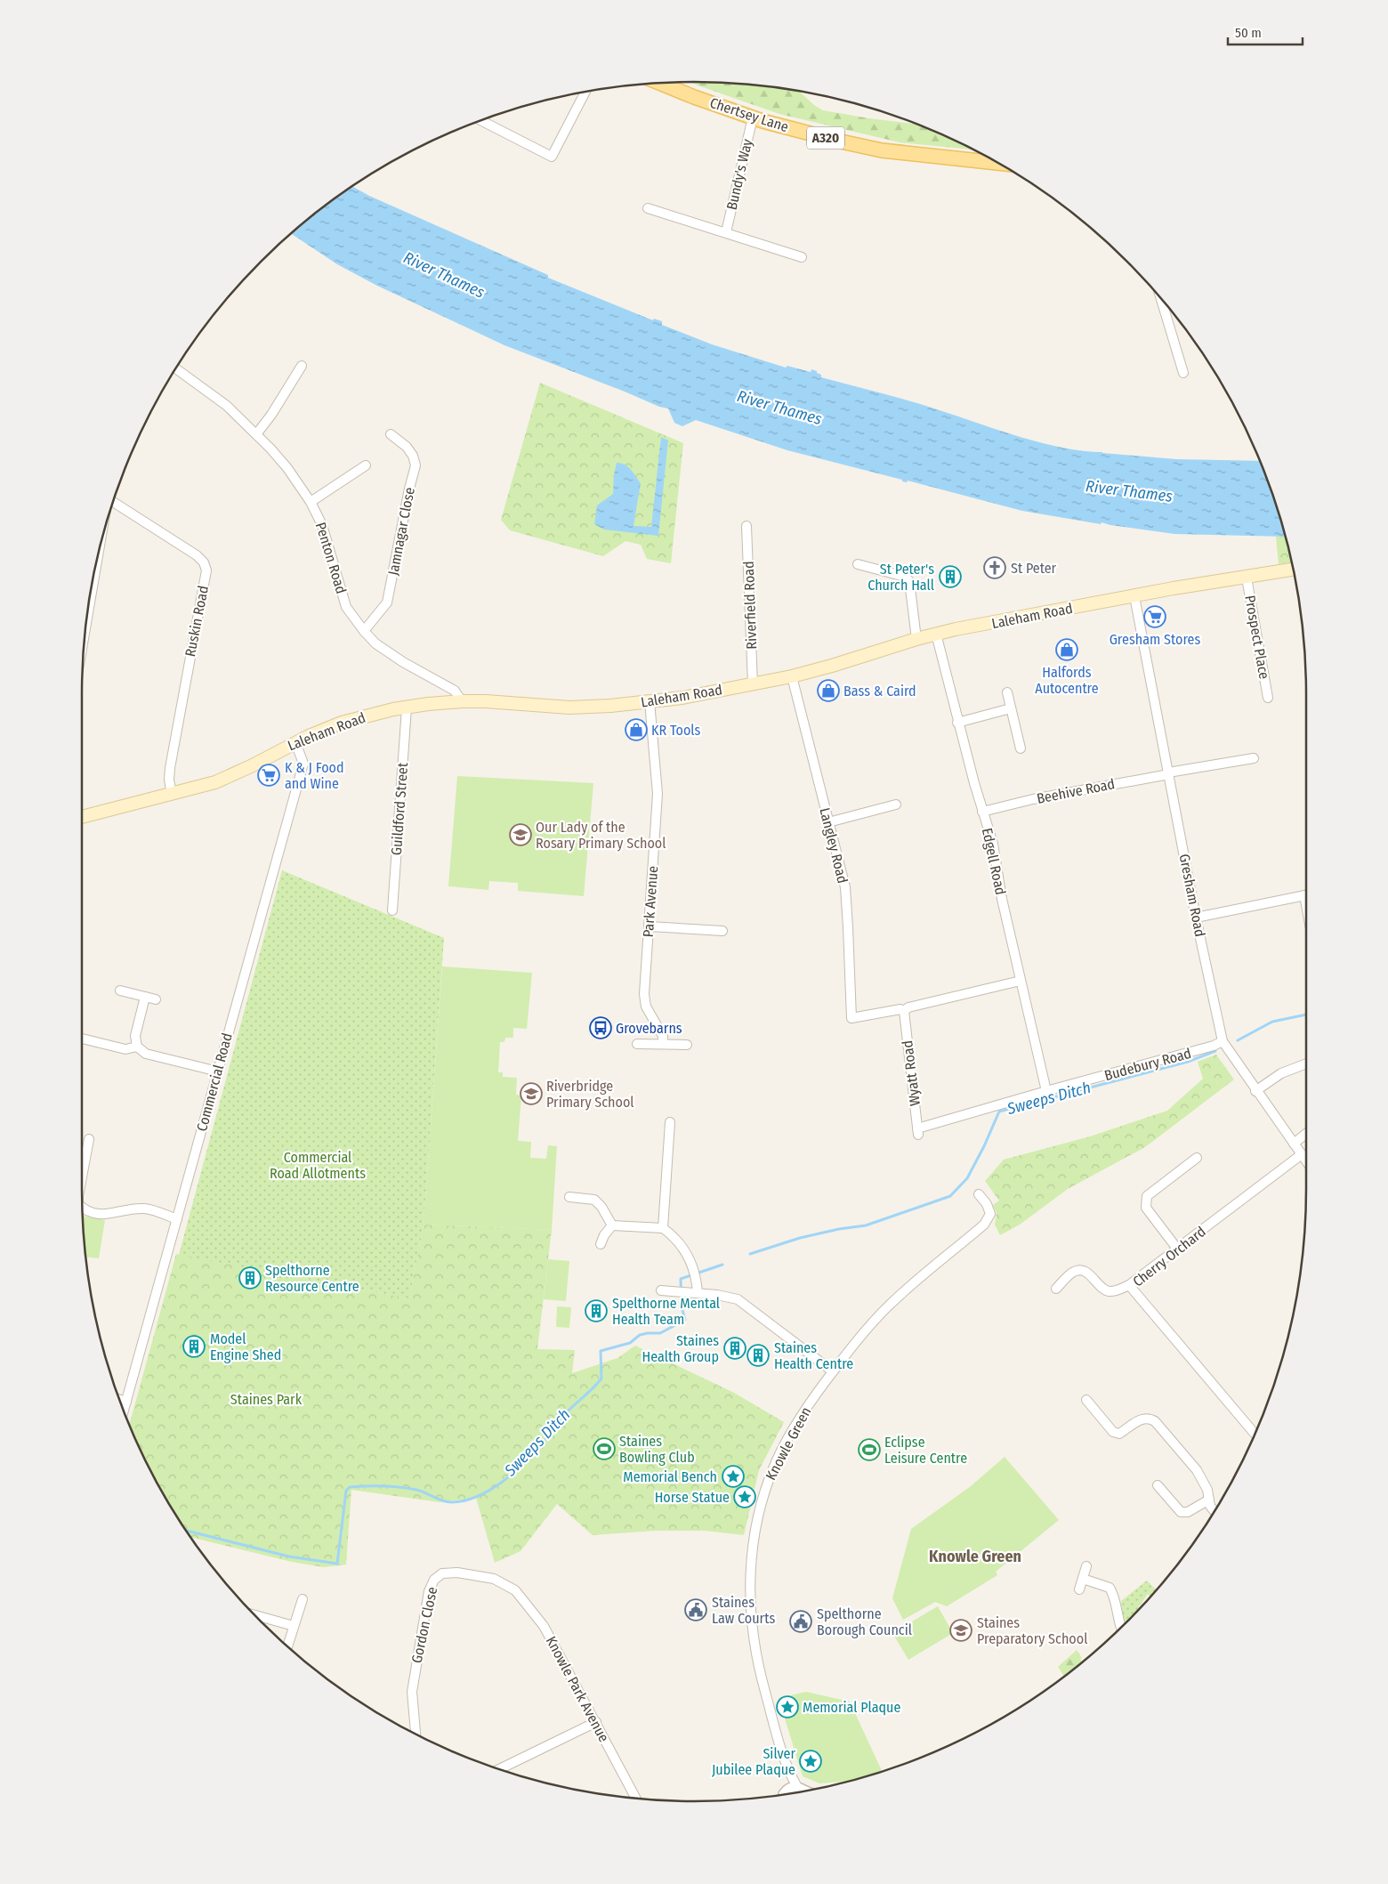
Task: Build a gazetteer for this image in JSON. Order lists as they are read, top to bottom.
{
  "streets": {
    "main road": ["Chertsey Lane", "A320", "Laleham Road"],
    "street": [
      "Bundy's Way",
      "Jamnagar Close",
      "Penton Road",
      "Riverfield Road",
      "Ruskin Road",
      "Prospect Place",
      "Beehive Road",
      "Guildford Street",
      "Langley Road",
      "Edgell Road",
      "Gresham Road",
      "Park Avenue",
      "Budebury Road",
      "Wyatt Road",
      "Commercial Road",
      "Cherry Orchard",
      "Knowle Green",
      "Gordon Close",
      "Knowle Park Avenue"
    ]
  },
  "crossings": [
    ["Chertsey Lane", "Bundy's Way"],
    ["Jamnagar Close", "Penton Road"],
    ["Penton Road", "Laleham Road"],
    ["Riverfield Road", "Laleham Road"],
    ["Laleham Road", "Ruskin Road"],
    ["Laleham Road", "Prospect Place"],
    ["Laleham Road", "Guildford Street"],
    ["Laleham Road", "Langley Road"],
    ["Laleham Road", "Edgell Road"],
    ["Laleham Road", "Gresham Road"],
    ["Laleham Road", "Park Avenue"],
    ["Laleham Road", "Commercial Road"],
    ["Beehive Road", "Edgell Road"],
    ["Beehive Road", "Gresham Road"],
    ["Langley Road", "Wyatt Road"],
    ["Edgell Road", "Budebury Road"],
    ["Gresham Road", "Budebury Road"],
    ["Gresham Road", "Cherry Orchard"],
    ["Budebury Road", "Wyatt Road"],
    ["Gordon Close", "Knowle Park Avenue"]
  ],
  "districts": ["Knowle Green"],
  "water": ["River Thames", "Sweeps Ditch"],
  "parks": ["Commercial Road Allotments", "Staines Park"],
  "places": {
    "church": ["St Peter"],
    "building": [
      "St Peter's Church Hall",
      "Spelthorne Resource Centre",
      "Spelthorne Mental Health Team",
      "Model Engine Shed",
      "Staines Health Group",
      "Staines Health Centre"
    ],
    "supermarket": ["Gresham Stores", "K & J Food and Wine"],
    "shop": ["Halfords Autocentre", "Bass & Caird", "KR Tools"],
    "school or university": ["Our Lady of the Rosary Primary School", "Riverbridge Primary School", "Staines Preparatory School"],
    "bus stop": ["Grovebarns"],
    "sports": ["Staines Bowling Club", "Eclipse Leisure Centre"],
    "place": [
      "Memorial Bench",
      "Horse Statue",
      "Memorial Plaque",
      "Silver Jubilee Plaque"
    ],
    "public building": ["Staines Law Courts", "Spelthorne Borough Council"]
  },
  "scale_bar": "50 m"
}
